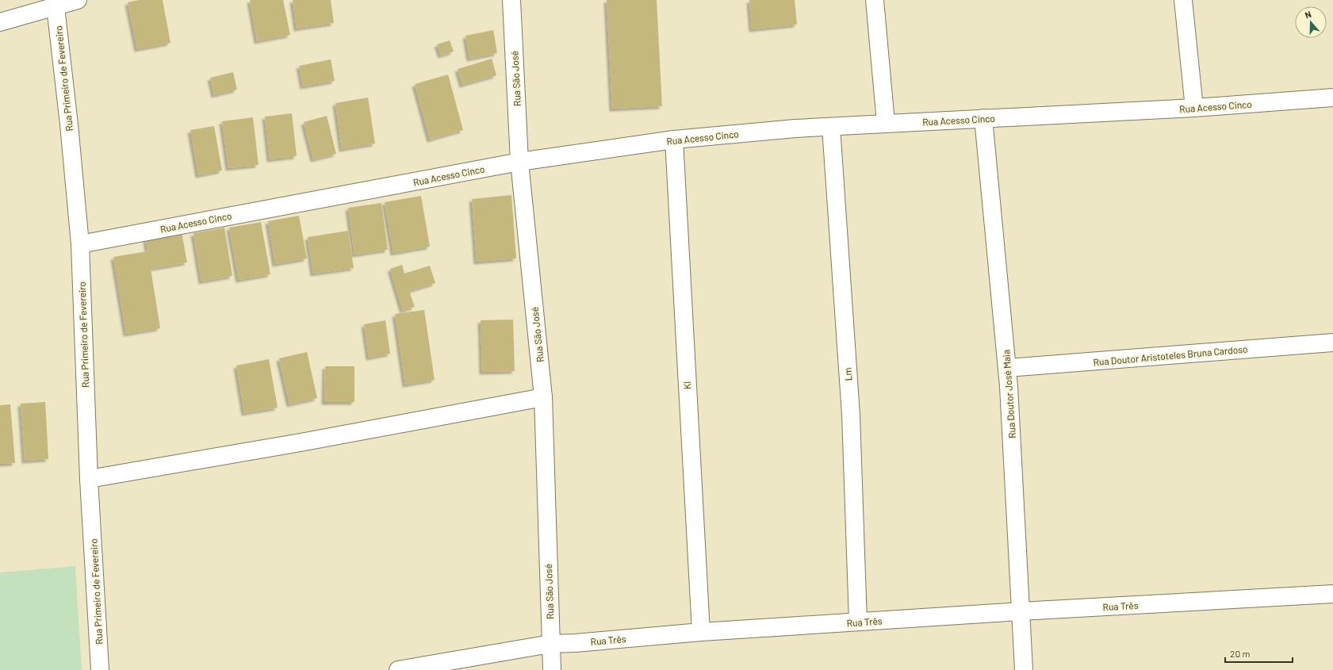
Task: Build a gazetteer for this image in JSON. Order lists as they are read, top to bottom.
{
  "streets": {
    "street": [
      "Rua Primeiro de Fevereiro",
      "Rua São José",
      "Rua Acesso Cinco",
      "Rua Doutor Aristoteles Bruna Cardoso",
      "Lm",
      "Kl",
      "Rua Doutor José Maia",
      "Rua Três"
    ]
  },
  "crossings": [
    ["Rua Primeiro de Fevereiro", "Rua Acesso Cinco"],
    ["Rua São José", "Rua Acesso Cinco"],
    ["Rua São José", "Rua Três"],
    ["Rua Acesso Cinco", "Lm"],
    ["Rua Acesso Cinco", "Kl"],
    ["Rua Acesso Cinco", "Rua Doutor José Maia"],
    ["Rua Doutor Aristoteles Bruna Cardoso", "Rua Doutor José Maia"],
    ["Lm", "Rua Três"],
    ["Kl", "Rua Três"],
    ["Rua Doutor José Maia", "Rua Três"]
  ],
  "scale_bar": "20 m",
  "north": "top"
}
